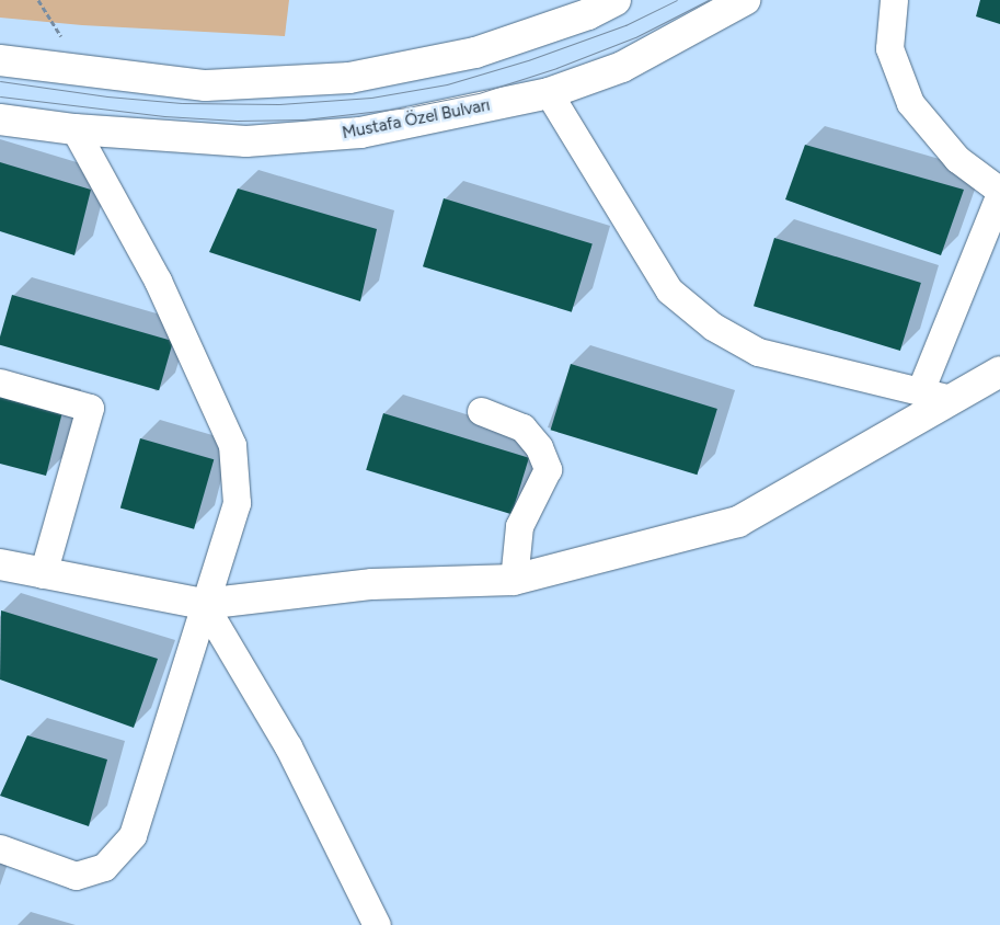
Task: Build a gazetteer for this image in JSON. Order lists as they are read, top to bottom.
{
  "streets": {
    "main road": ["Mustafa Özel Bulvarı"]
  }
}
